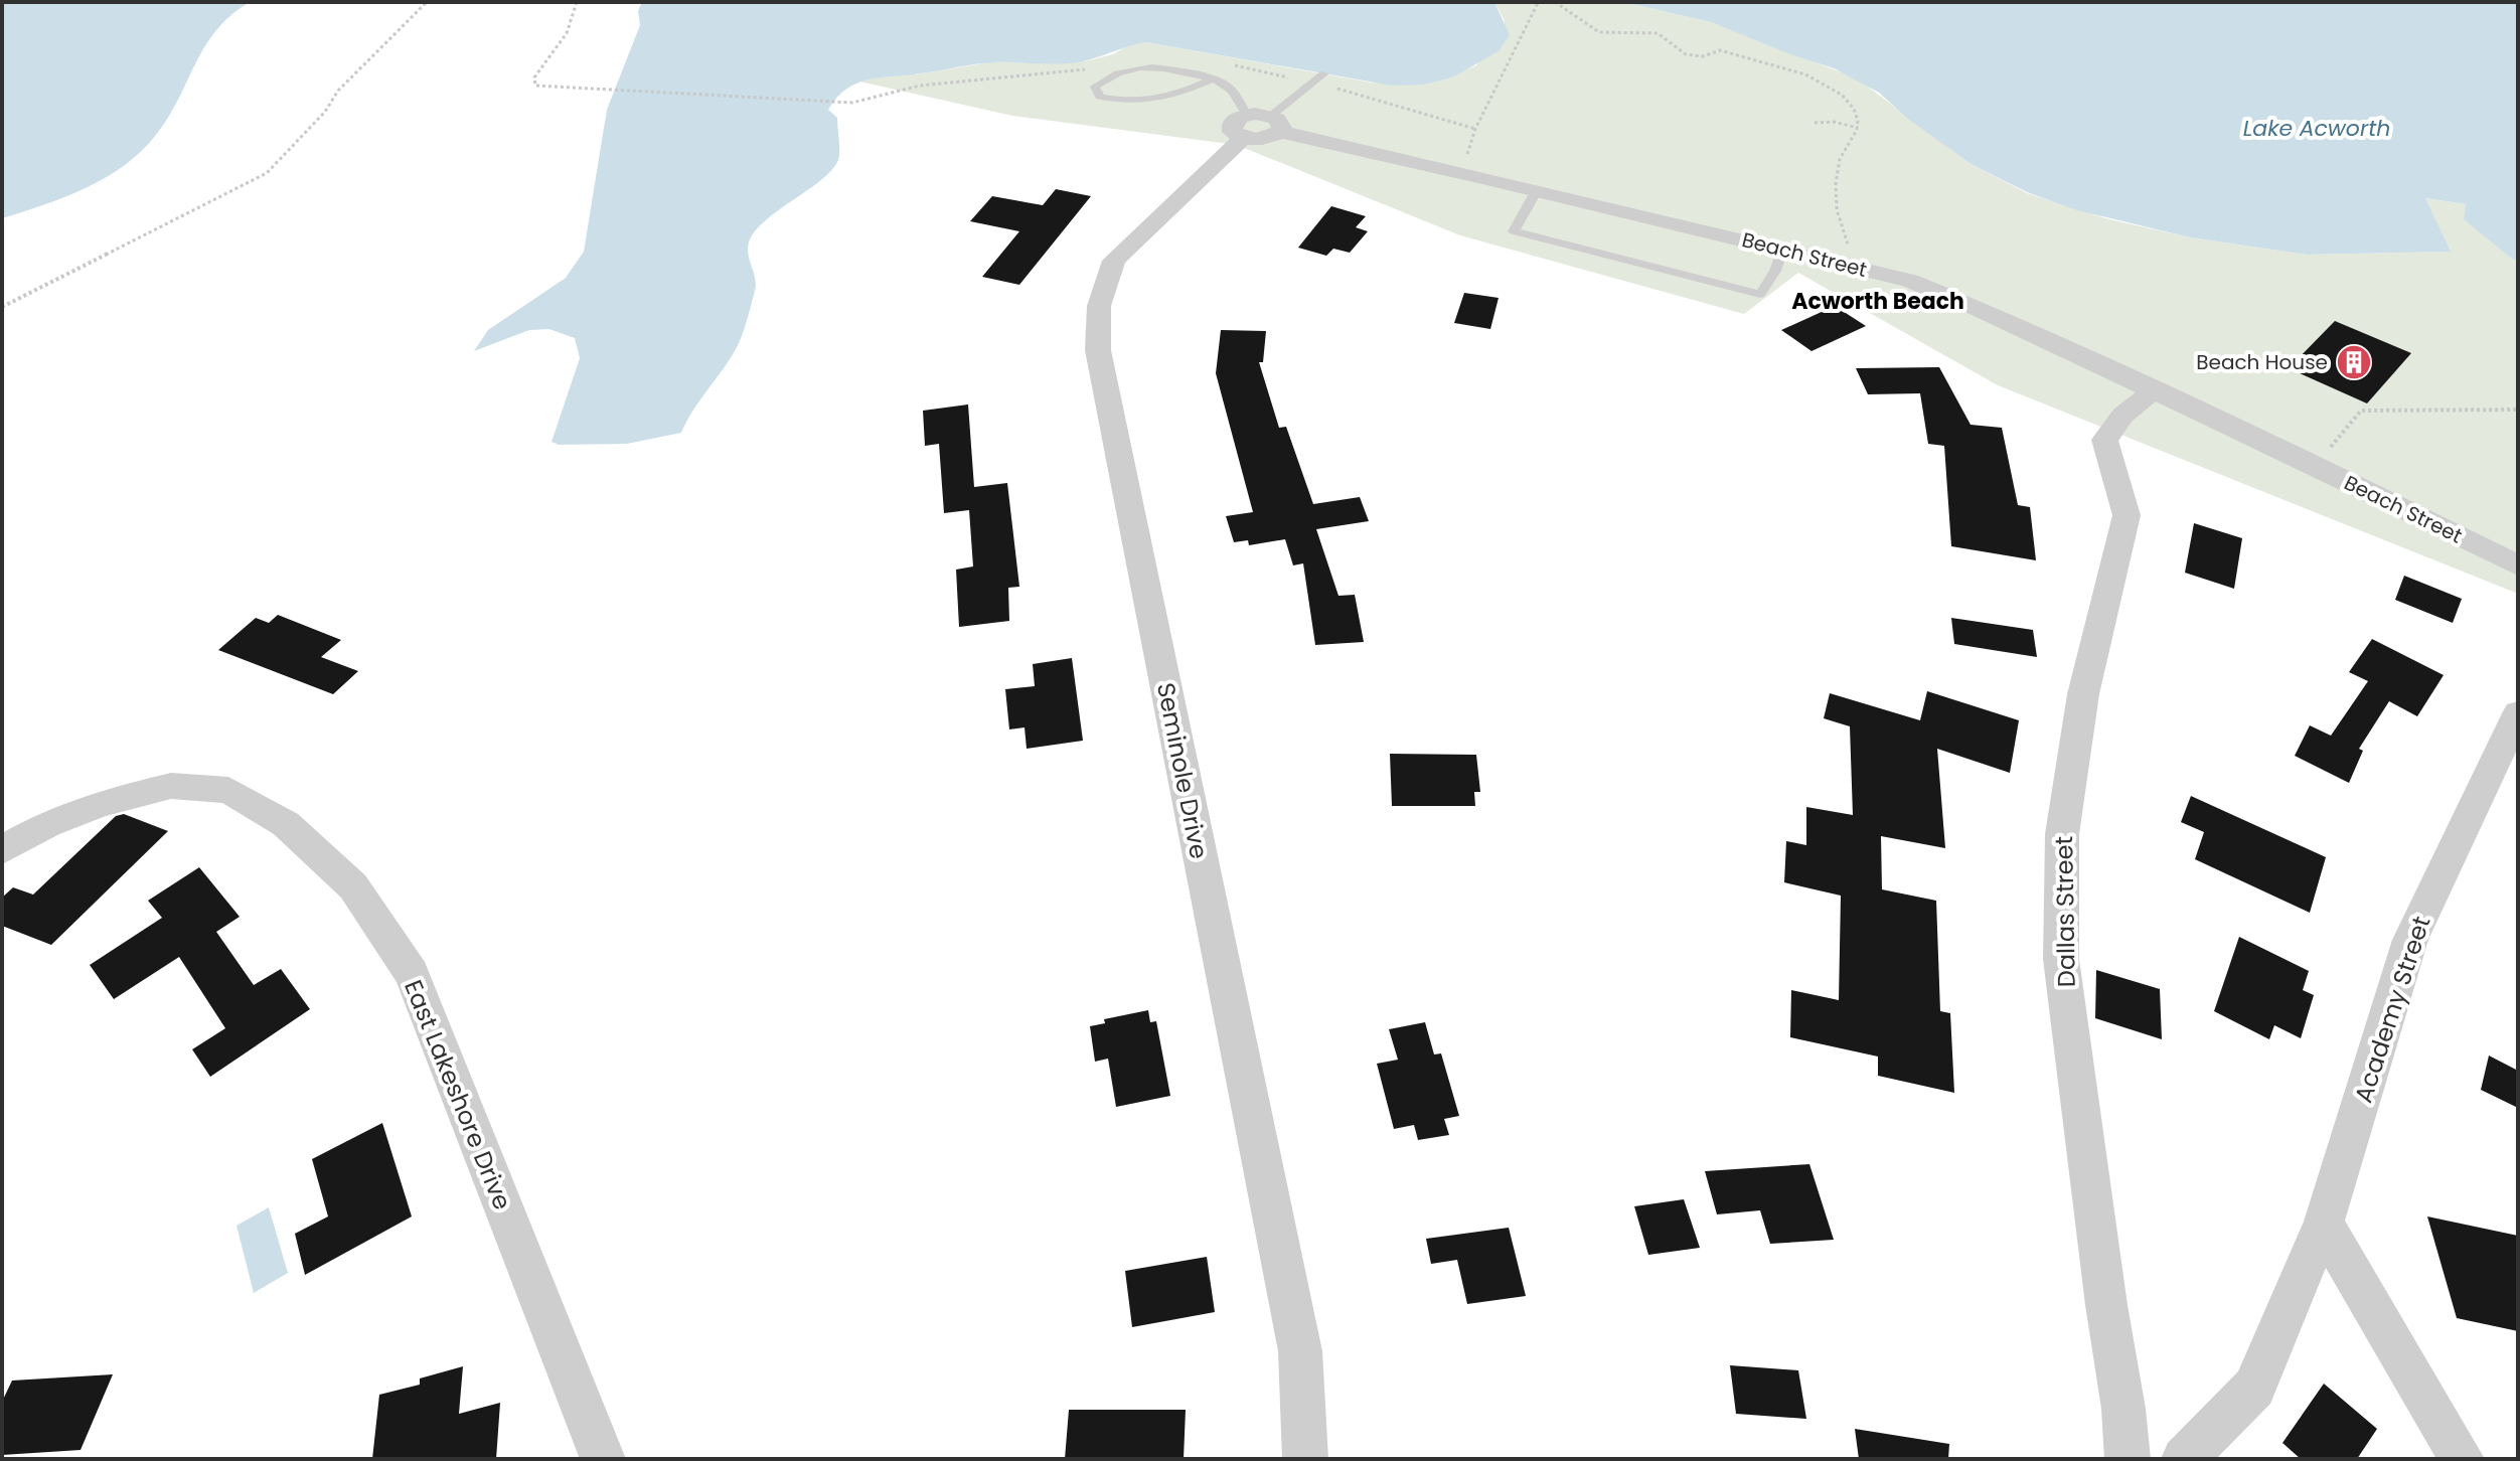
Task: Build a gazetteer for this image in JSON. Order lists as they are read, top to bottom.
{
  "streets": {
    "street": [
      "Beach Street",
      "Seminole Drive",
      "Dallas Street",
      "Academy Street",
      "East Lakeshore Drive"
    ]
  },
  "crossings": [
    ["Beach Street", "Dallas Street"]
  ],
  "districts": ["Acworth Beach"],
  "water": ["Lake Acworth"],
  "places": {
    "building": ["Beach House"]
  }
}
